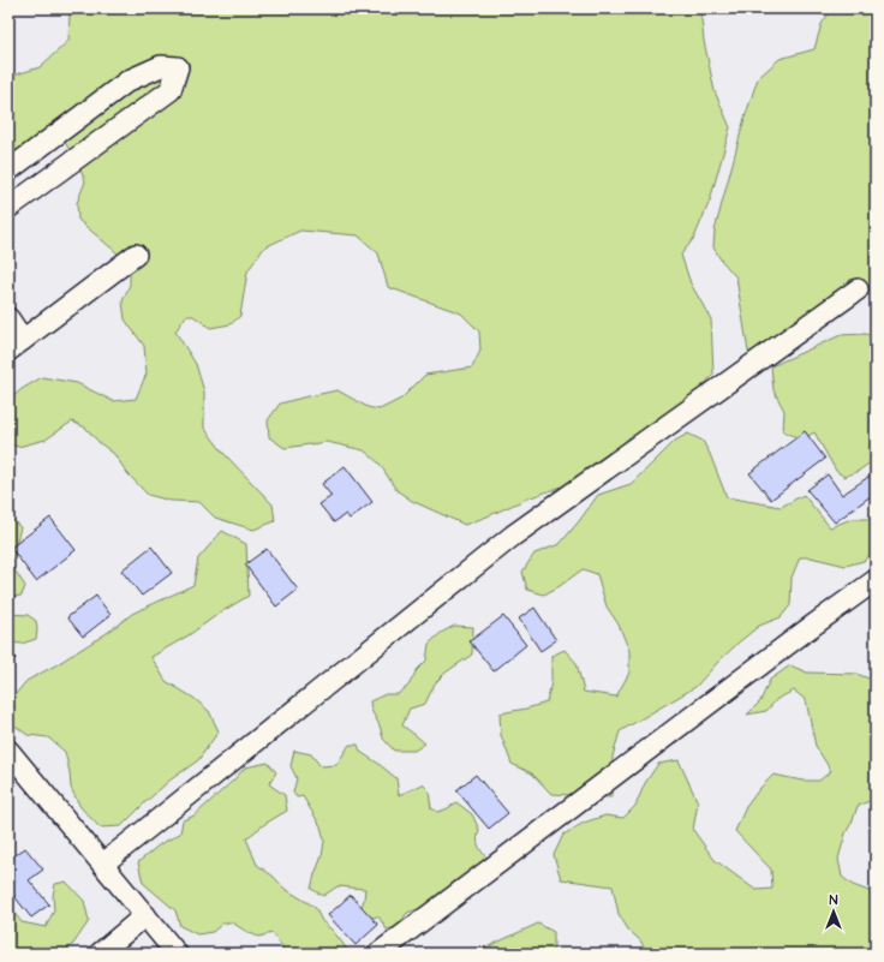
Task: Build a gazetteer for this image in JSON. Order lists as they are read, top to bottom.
{
  "north": "top"
}
